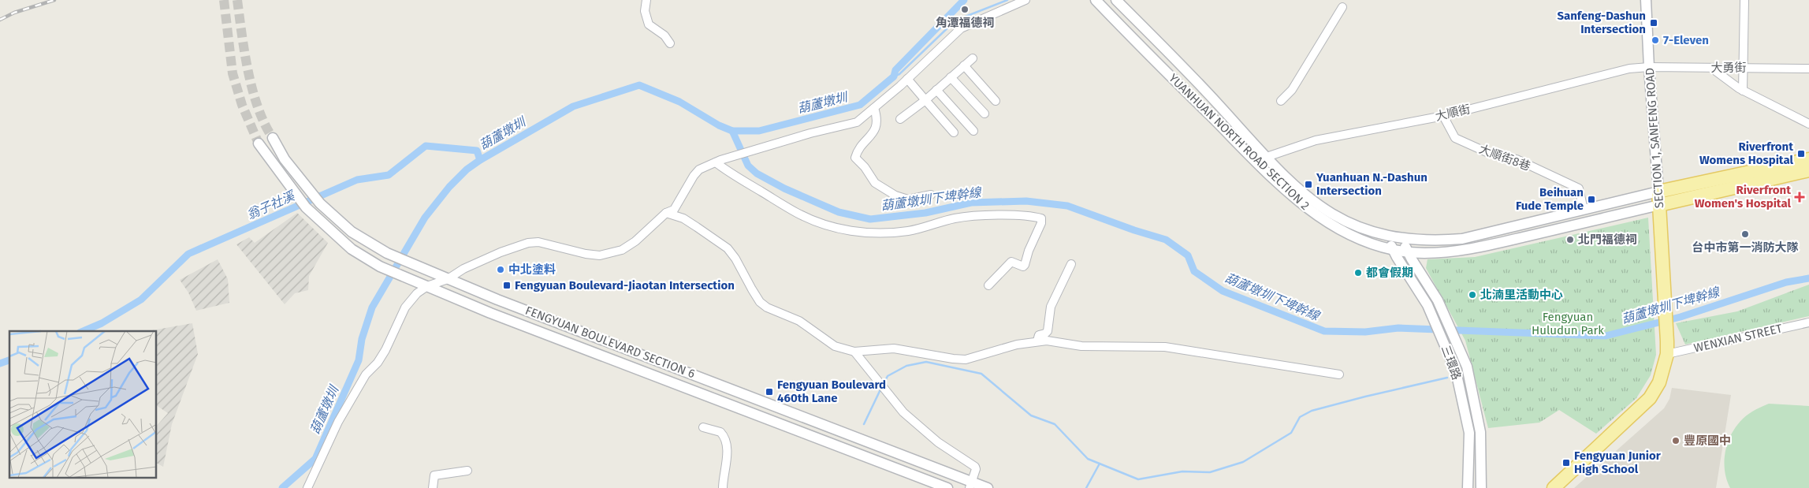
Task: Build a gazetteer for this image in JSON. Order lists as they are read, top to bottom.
{
  "streets": {
    "main road": ["SECTION 1, SANFENG ROAD"],
    "street": [
      "大勇街",
      "大順街",
      "YUANHUAN NORTH ROAD SECTION 2",
      "大順街8巷",
      "WENXIAN STREET",
      "FENGYUAN BOULEVARD SECTION 6",
      "三環路"
    ]
  },
  "crossings": [
    ["大勇街", "大順街"],
    ["大勇街", "SECTION 1, SANFENG ROAD"],
    ["大順街", "SECTION 1, SANFENG ROAD"],
    ["大順街", "YUANHUAN NORTH ROAD SECTION 2"],
    ["大順街", "大順街8巷"],
    ["SECTION 1, SANFENG ROAD", "YUANHUAN NORTH ROAD SECTION 2"],
    ["SECTION 1, SANFENG ROAD", "WENXIAN STREET"],
    ["YUANHUAN NORTH ROAD SECTION 2", "大順街8巷"],
    ["YUANHUAN NORTH ROAD SECTION 2", "三環路"]
  ],
  "water": ["葫蘆墩圳", "葫蘆墩圳下埤幹線", "翁子社溪"],
  "parks": ["Fengyuan Huludun Park"],
  "places": {
    "other": [
      "角潭福德祠",
      "7-Eleven",
      "台中市第一消防大隊",
      "北門福德祠",
      "中北塗料",
      "都會假期",
      "北湳里活動中心",
      "豐原國中"
    ],
    "transit": [
      "Sanfeng-Dashun Intersection",
      "Riverfront Womens Hospital",
      "Yuanhuan N.-Dashun Intersection",
      "Beihuan Fude Temple",
      "Fengyuan Boulevard-Jiaotan Intersection",
      "Fengyuan Boulevard 460th Lane",
      "Fengyuan Junior High School"
    ],
    "health": ["Riverfront Women's Hospital"]
  }
}
